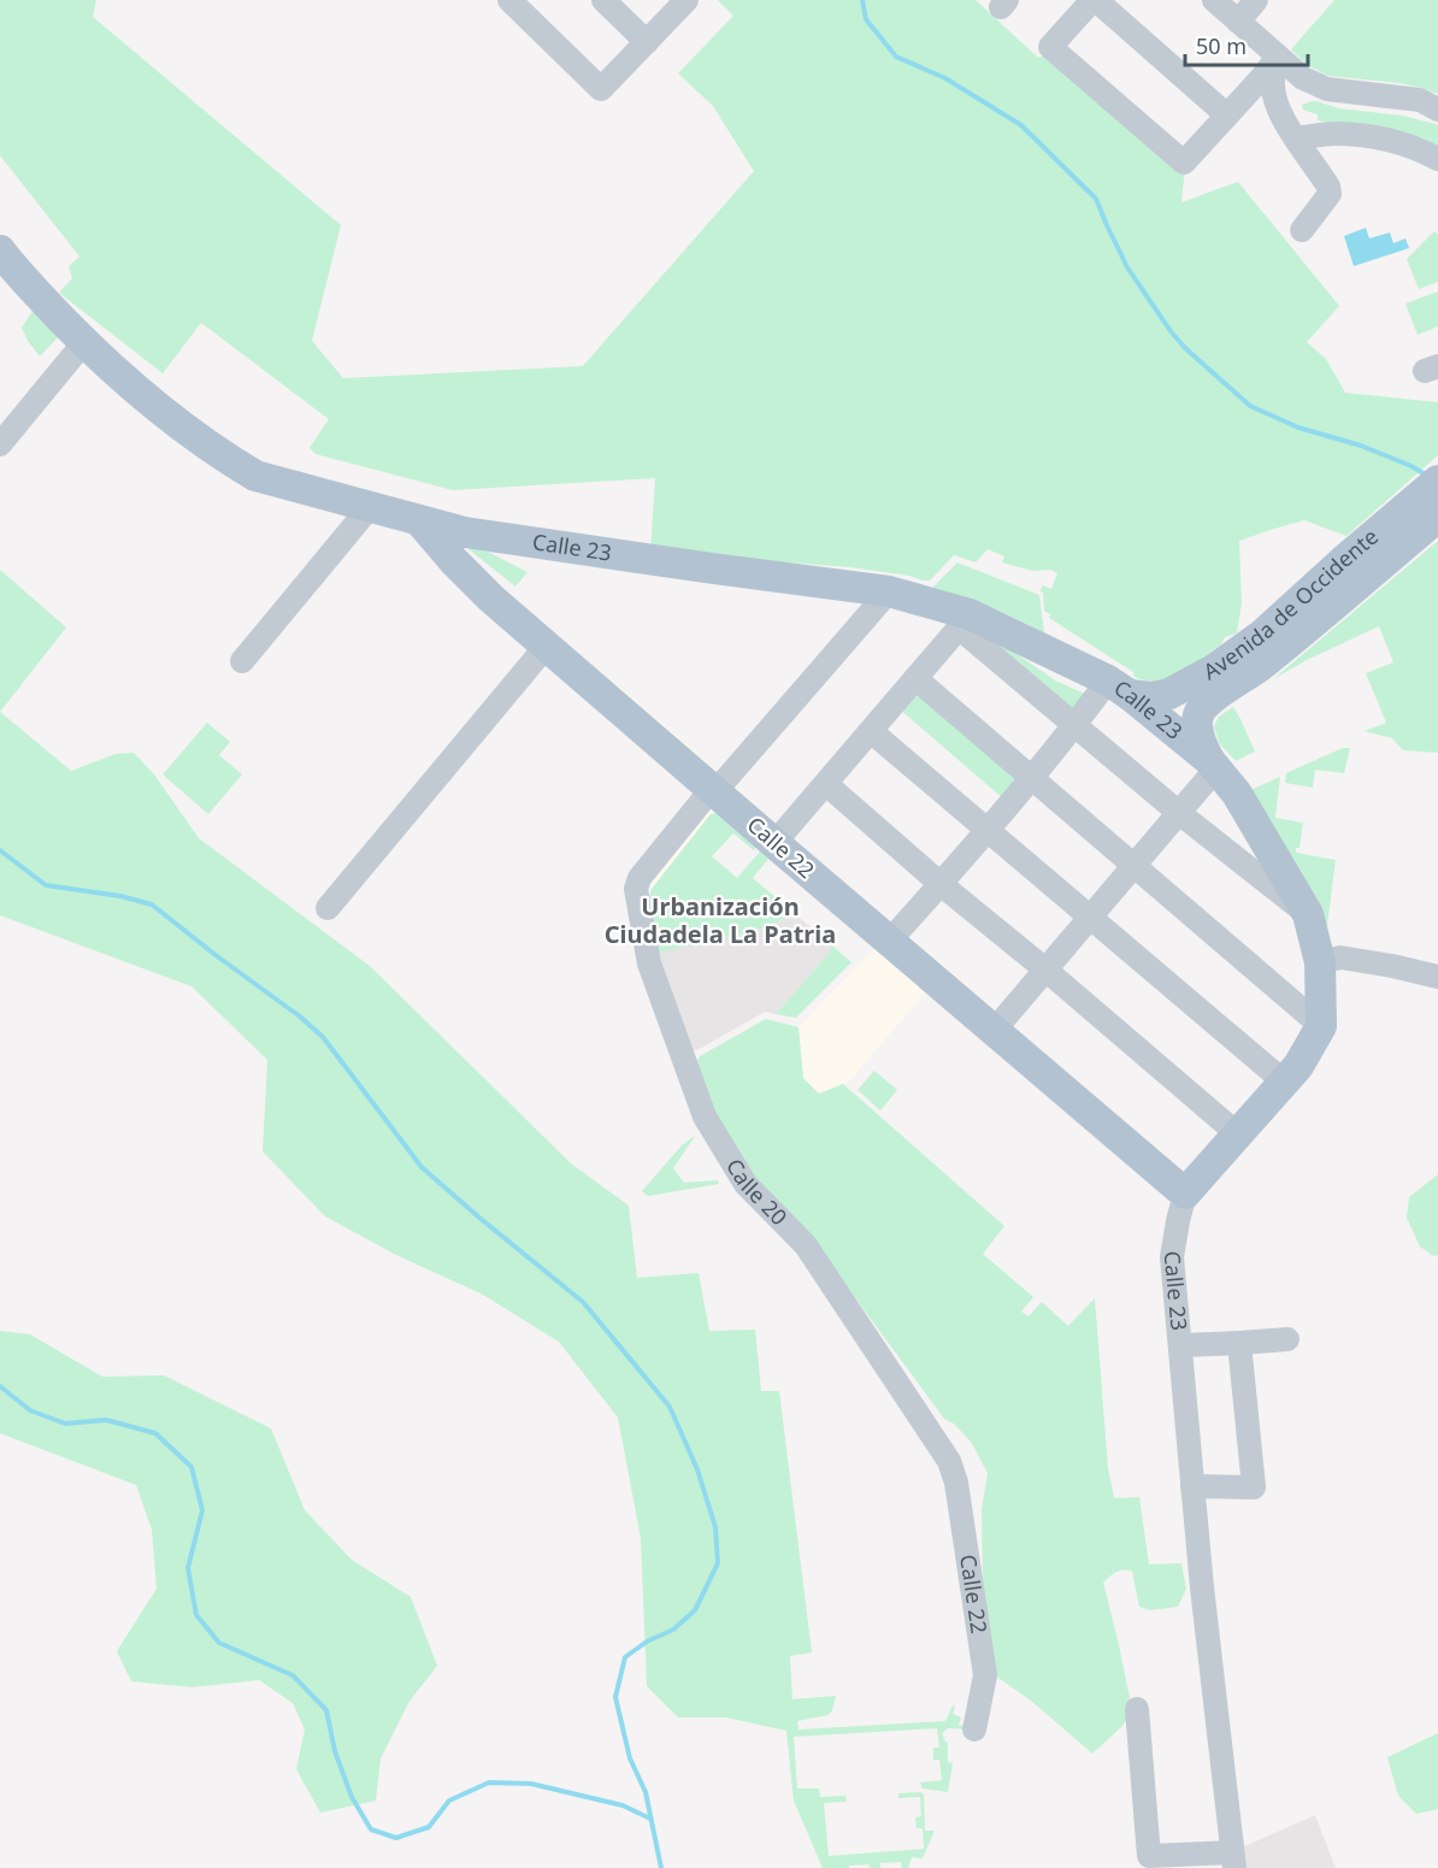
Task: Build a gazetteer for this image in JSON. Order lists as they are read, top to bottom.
{
  "streets": {
    "main road": ["Calle 23", "Avenida de Occidente", "Calle 22"],
    "street": ["Calle 20"]
  },
  "crossings": [
    ["Calle 23", "Avenida de Occidente"],
    ["Calle 23", "Calle 22"],
    ["Calle 22", "Calle 20"]
  ],
  "districts": ["Urbanización Ciudadela La Patria"],
  "scale_bar": "50 m"
}
